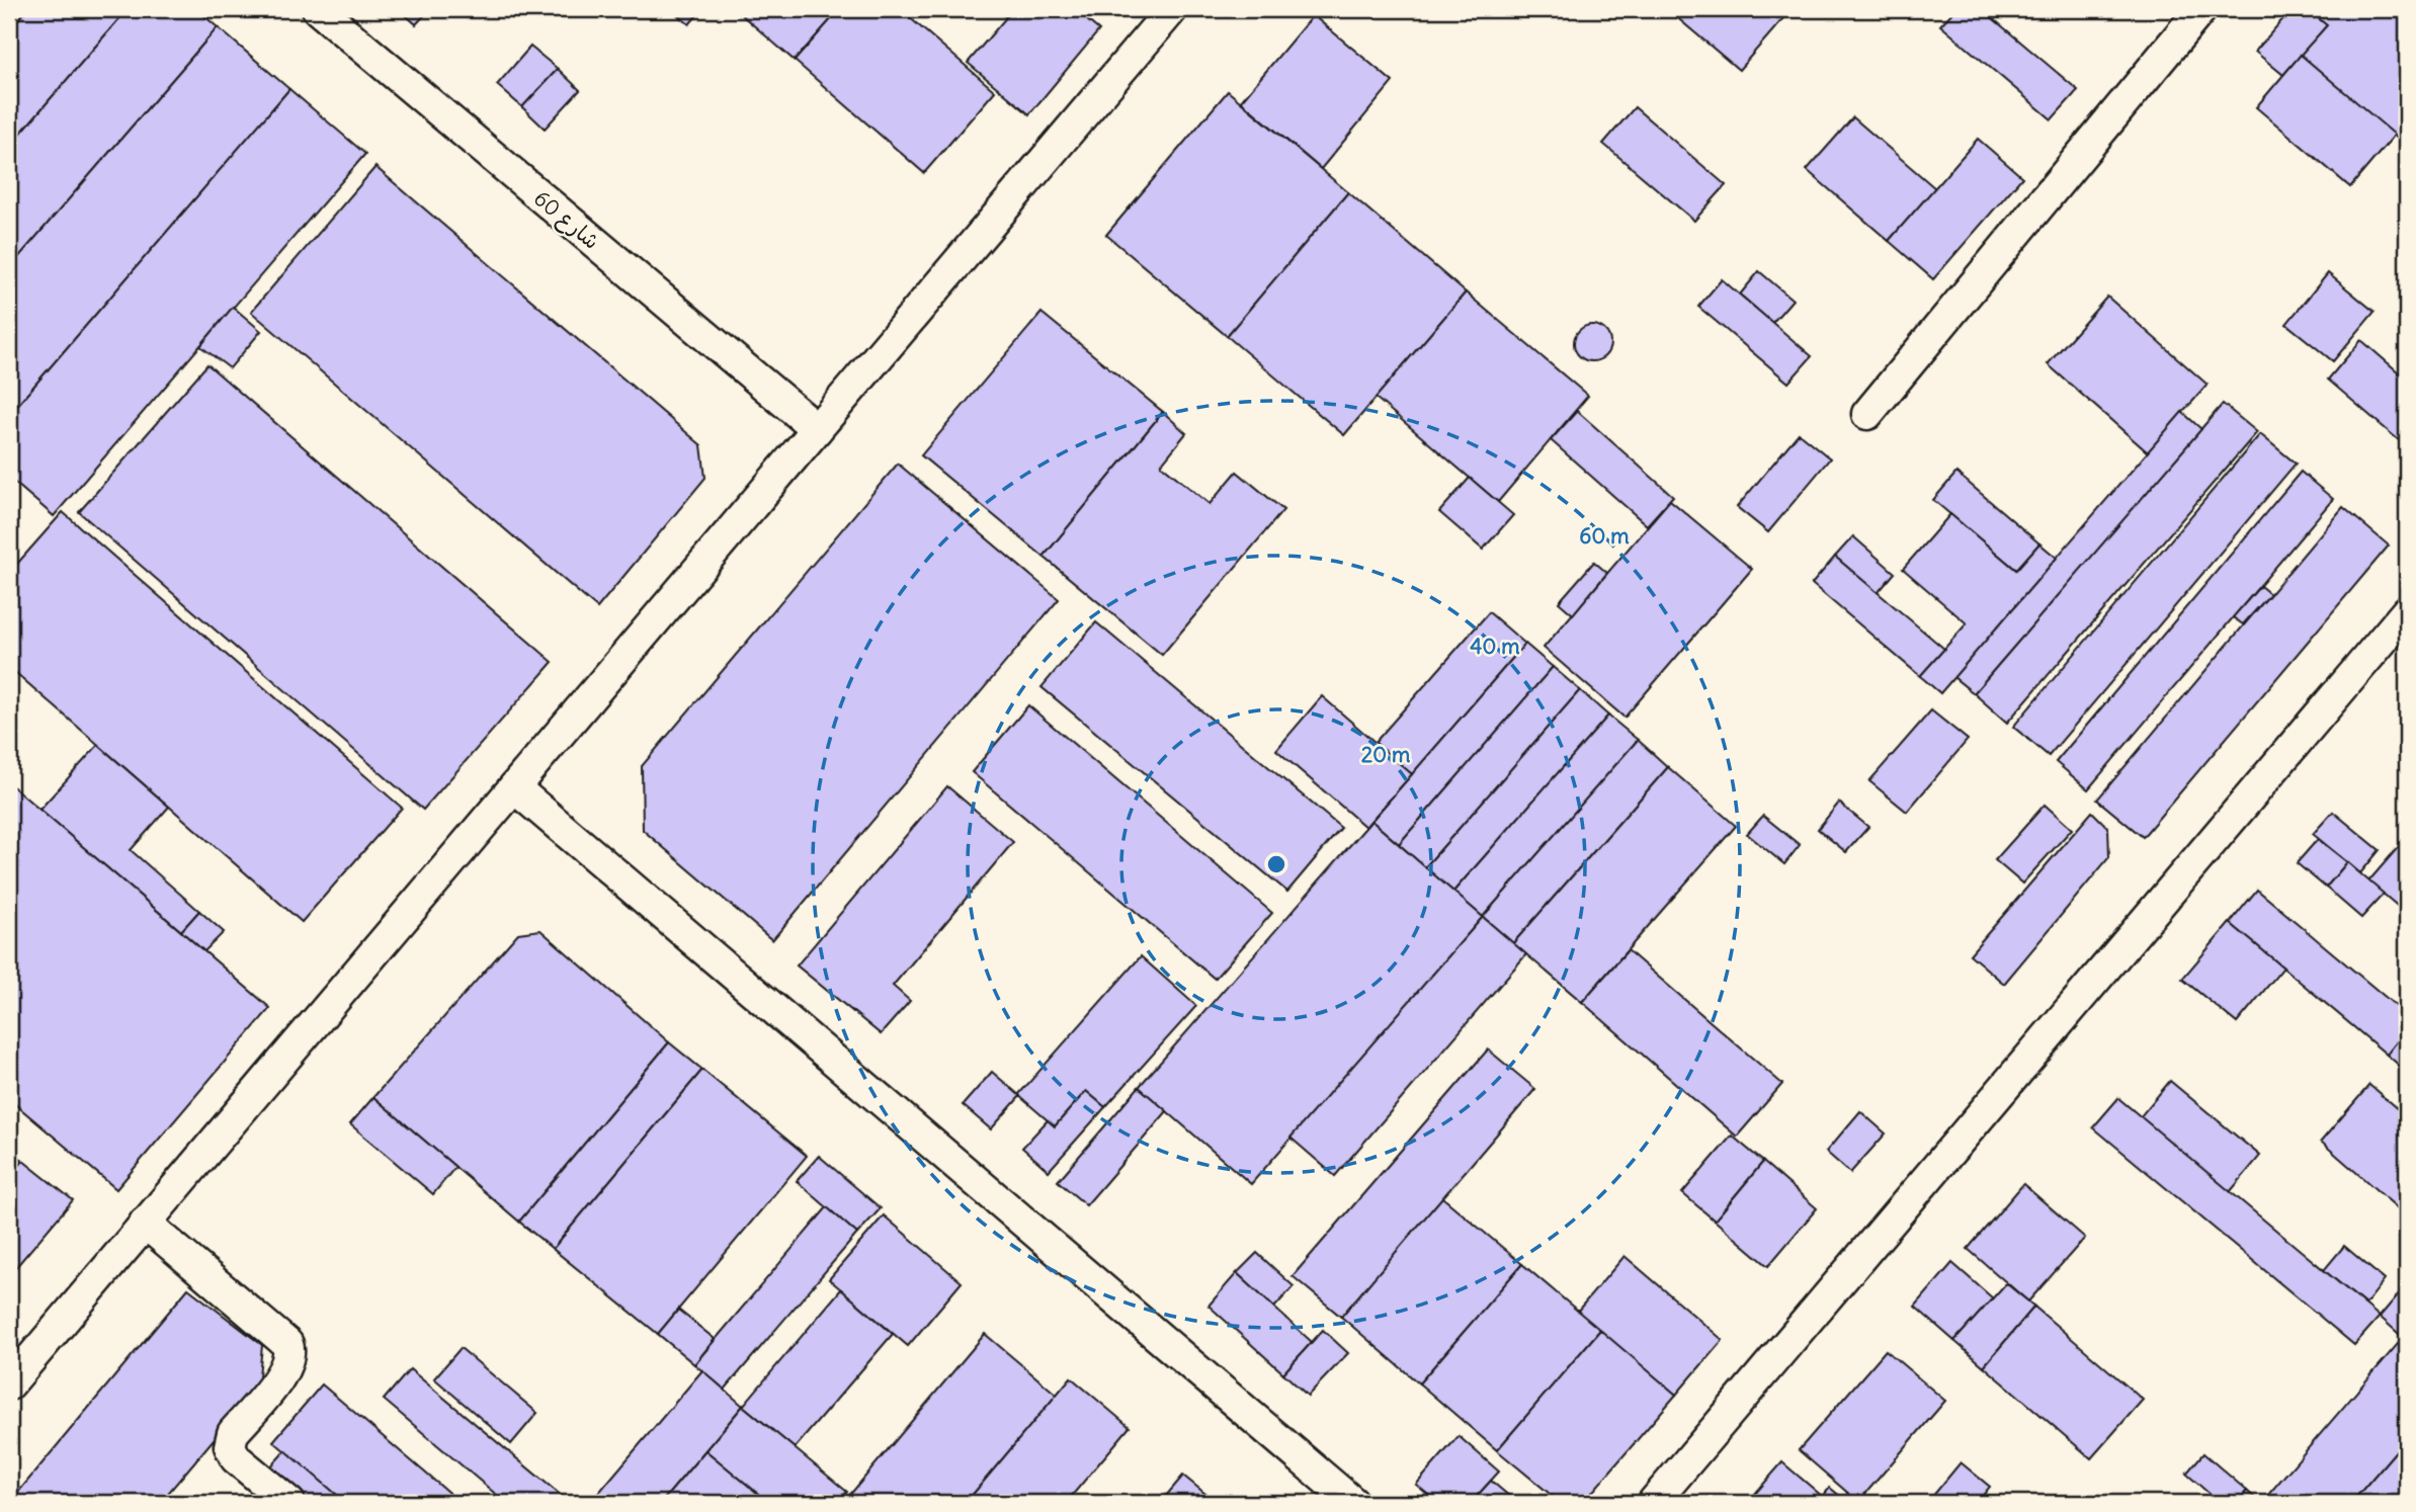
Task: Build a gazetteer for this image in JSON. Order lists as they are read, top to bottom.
{
  "streets": {
    "lane": ["شارع 60"]
  },
  "rings": ["60 m", "40 m", "20 m"]
}
